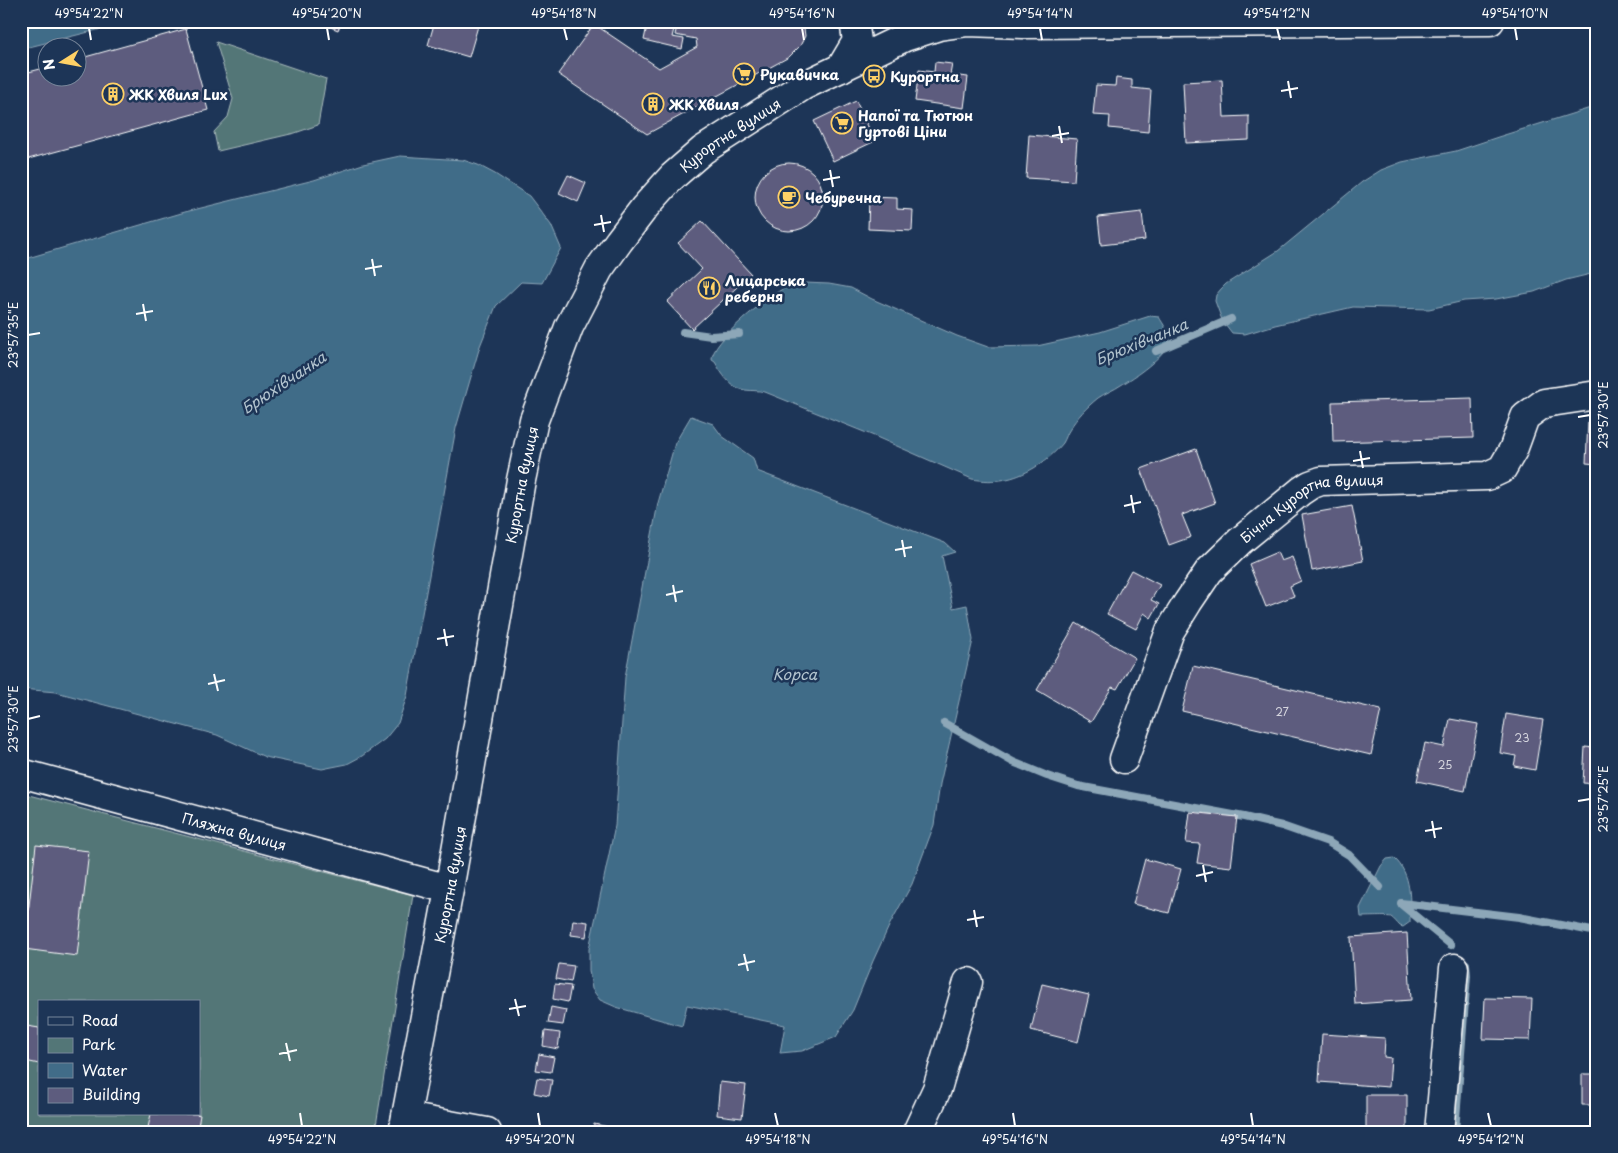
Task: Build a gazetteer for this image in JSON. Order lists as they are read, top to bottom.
{
  "streets": {
    "main road": ["Курортна вулиця", "Бічна Курортна вулиця", "Пляжна вулиця"]
  },
  "crossings": [
    ["Курортна вулиця", "Пляжна вулиця"]
  ],
  "water": ["Брюхівчанка", "Корса"],
  "places": {
    "supermarket": ["Рукавичка", "Напої та Тютюн Гуртові Ціни"],
    "bus stop": ["Курортна"],
    "building": ["ЖК Хвиля Lux", "ЖК Хвиля"],
    "cafe": ["Чебуречна"],
    "restaurant": ["Лицарська реберня"]
  },
  "house_numbers": ["27", "23", "25"],
  "legend": [
    "Road",
    "Park",
    "Water",
    "Building"
  ],
  "north": "left",
  "coordinates": [
    "49°54'22\"N",
    "49°54'20\"N",
    "49°54'18\"N",
    "49°54'16\"N",
    "49°54'14\"N",
    "49°54'12\"N",
    "49°54'10\"N",
    "23°57'35\"E",
    "23°57'30\"E",
    "23°57'25\"E"
  ]
}
